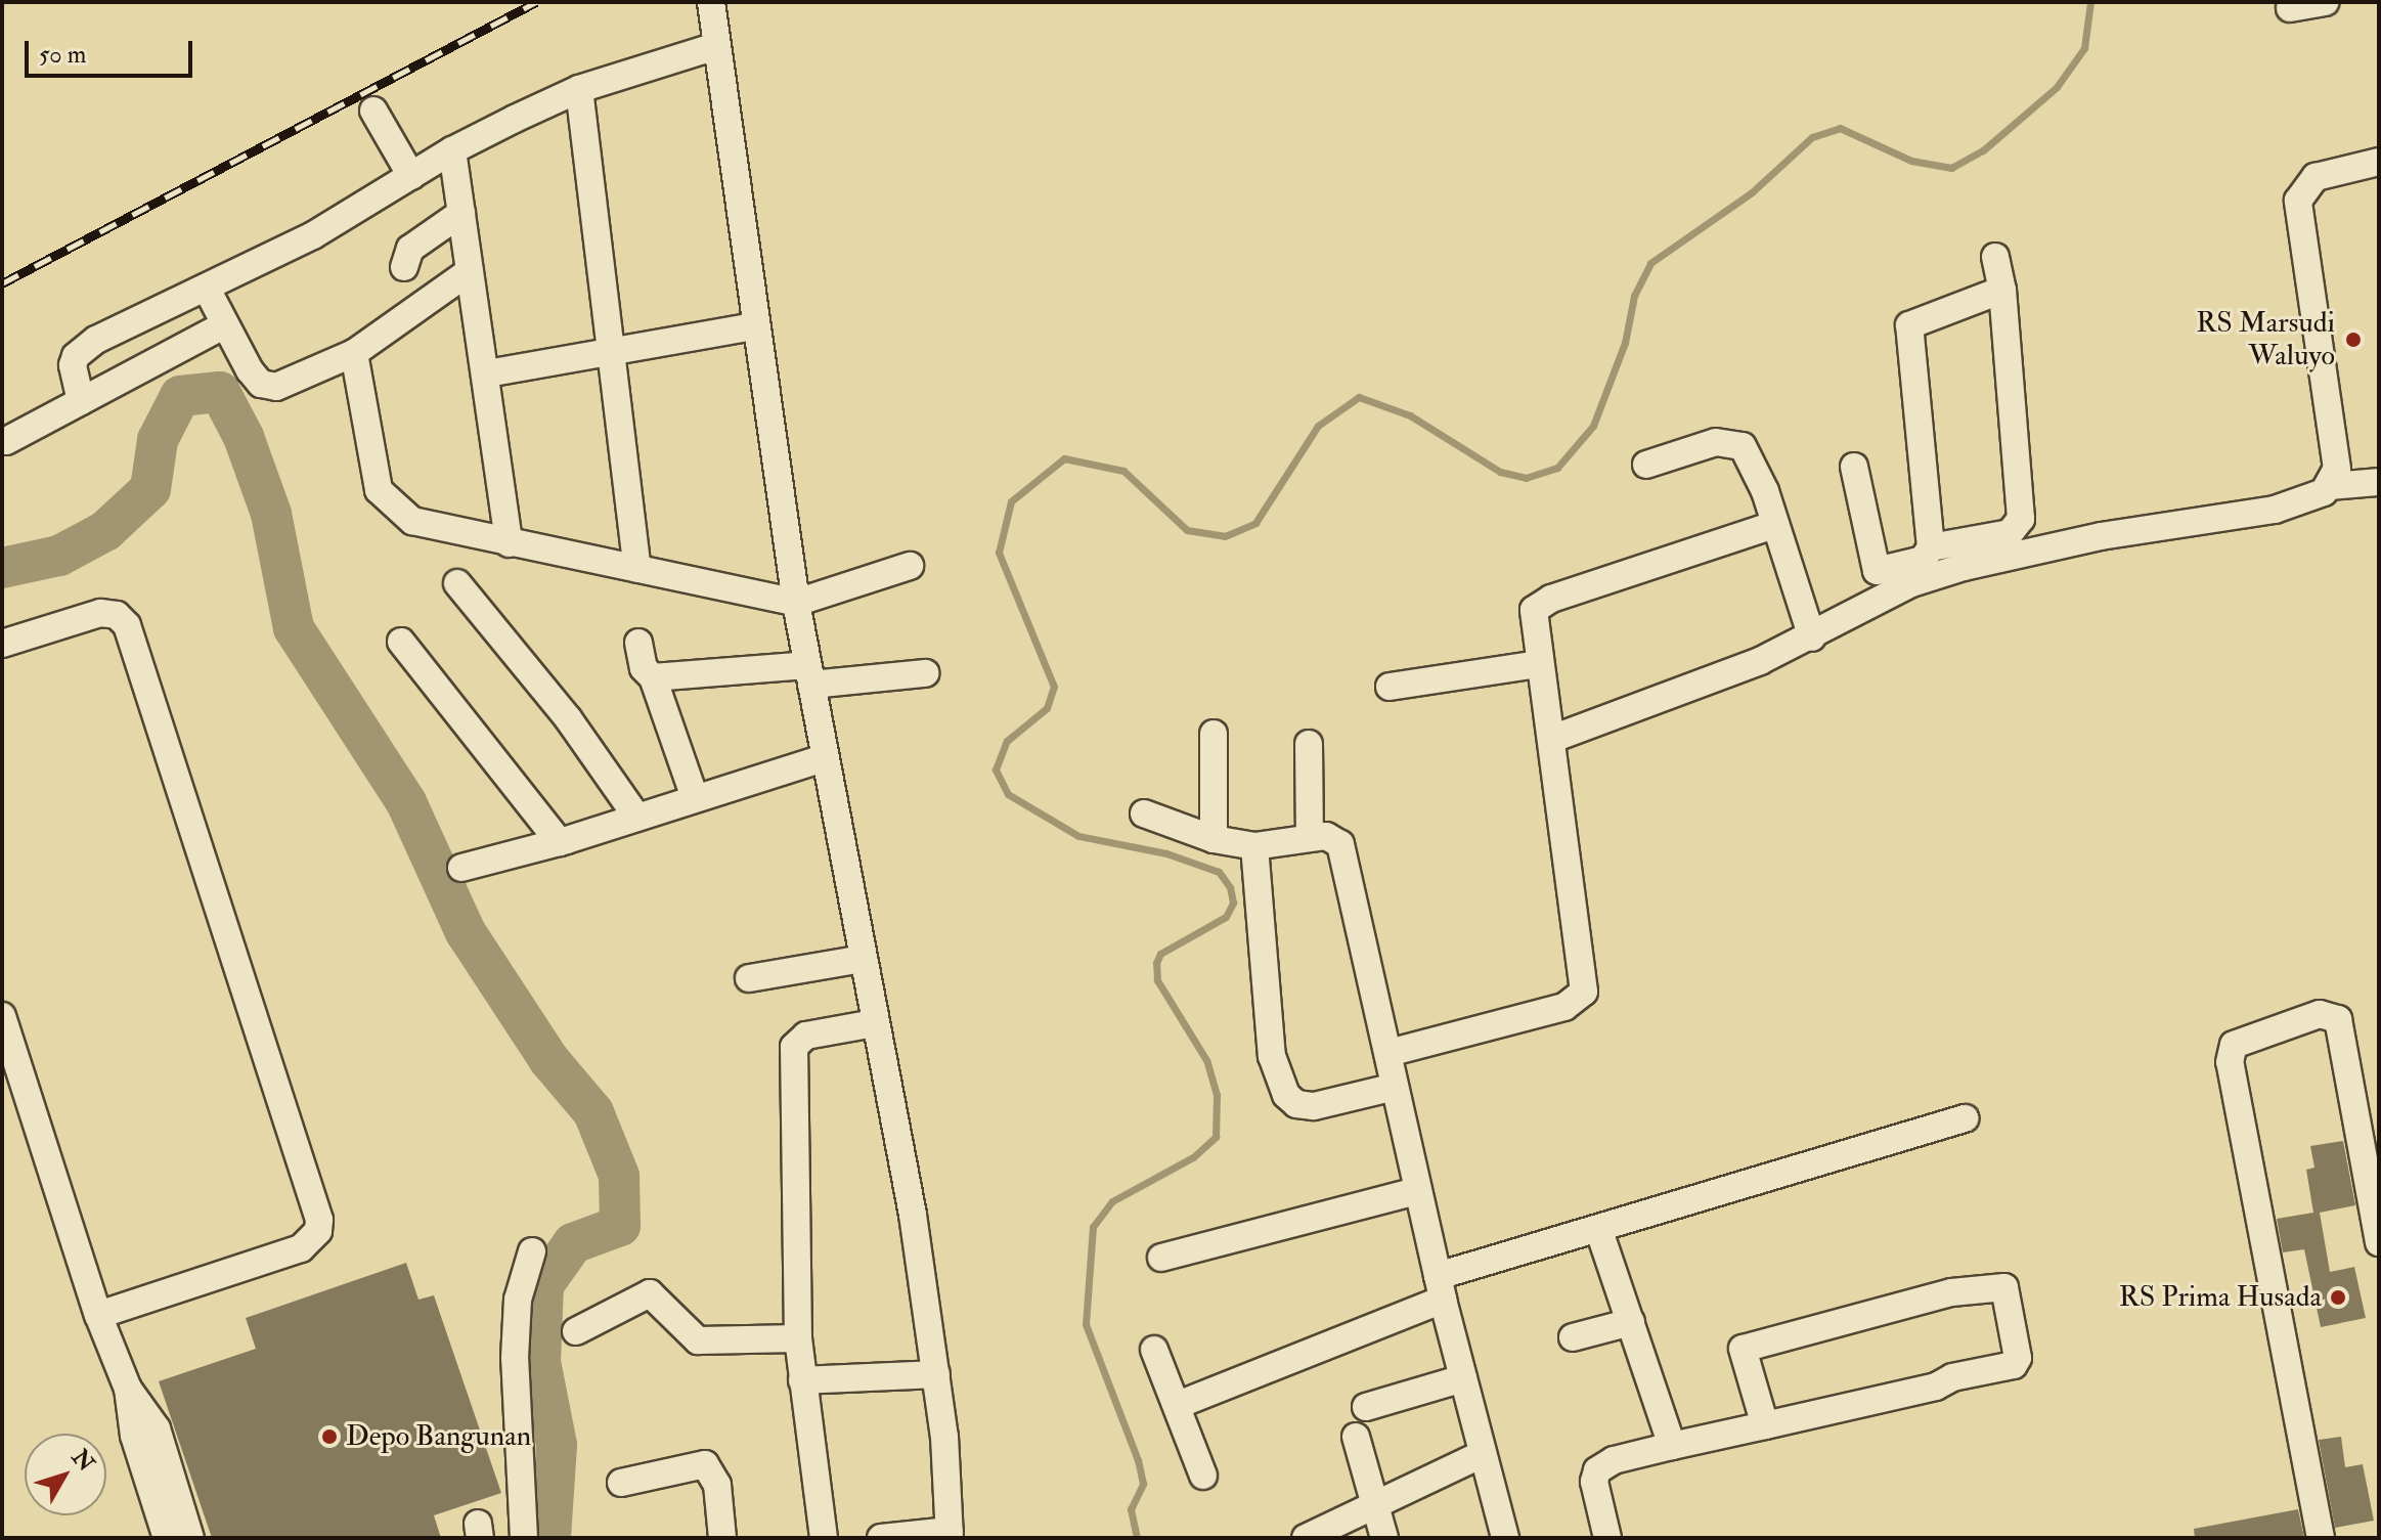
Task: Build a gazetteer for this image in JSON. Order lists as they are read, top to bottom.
{
  "places": ["RS Marsudi Waluyo", "RS Prima Husada", "Depo Bangunan"],
  "scale_bar": "50 m",
  "north": "top right"
}
